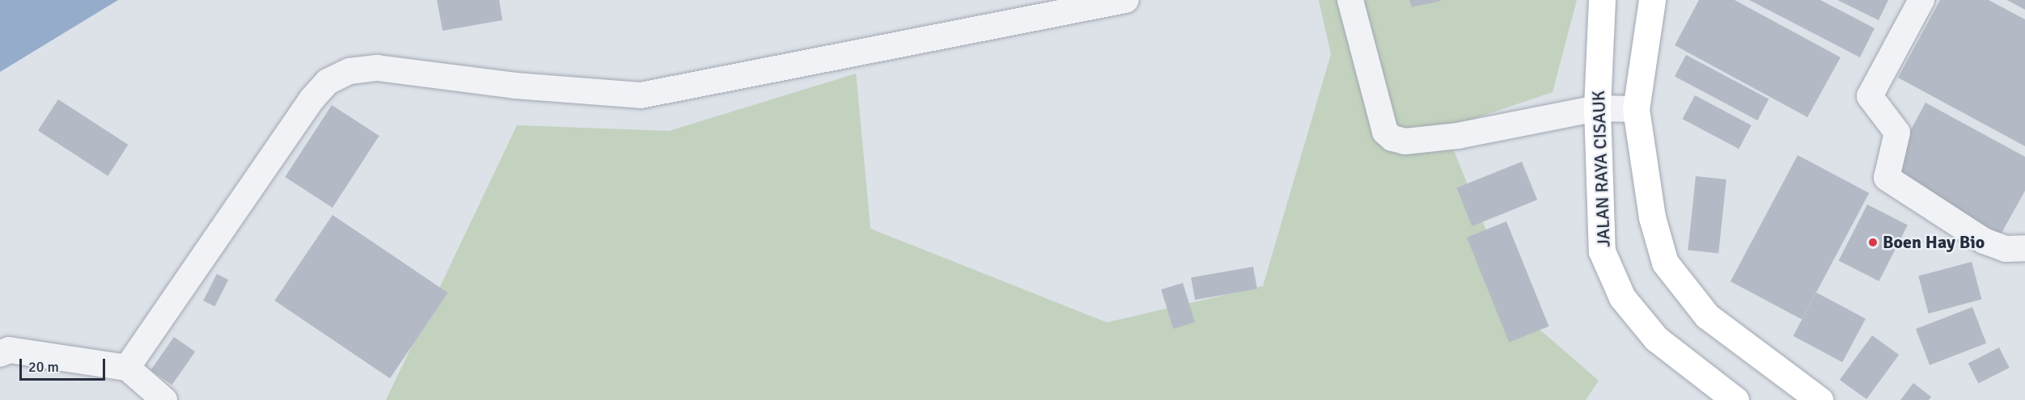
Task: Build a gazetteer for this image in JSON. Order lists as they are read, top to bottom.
{
  "streets": {
    "main road": ["JALAN RAYA CISAUK"]
  },
  "places": ["Boen Hay Bio"],
  "scale_bar": "20 m"
}
